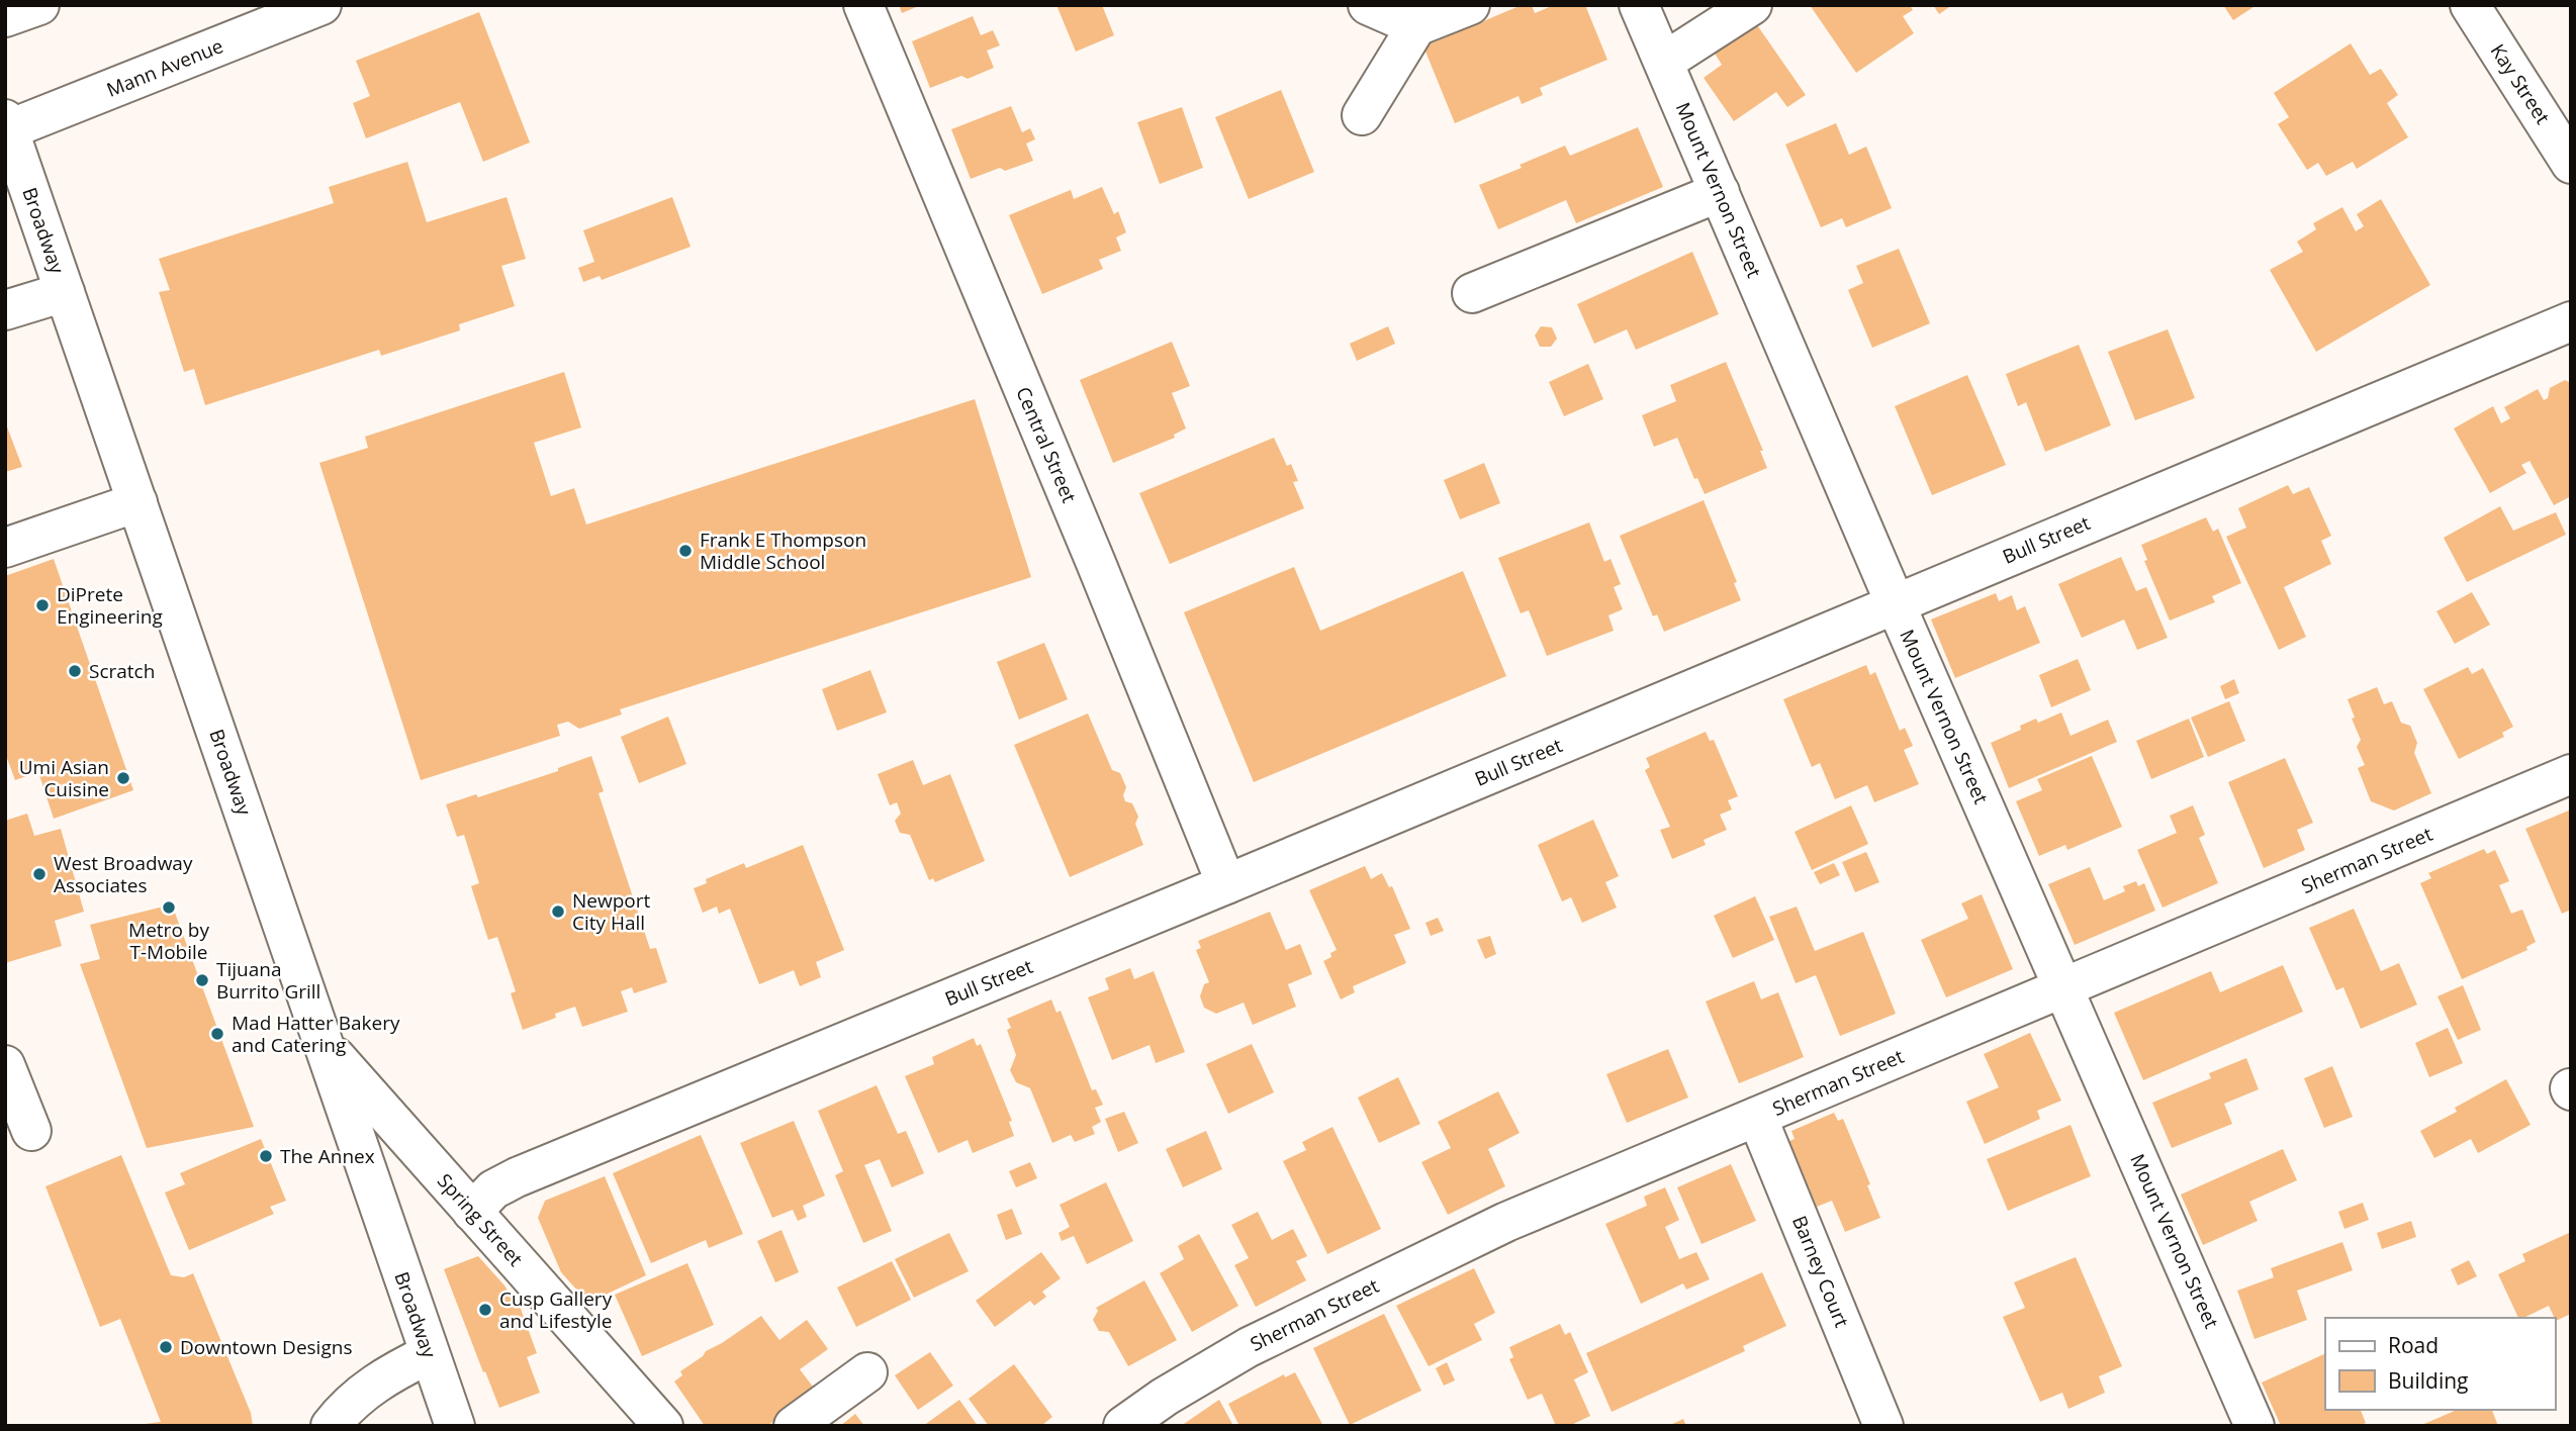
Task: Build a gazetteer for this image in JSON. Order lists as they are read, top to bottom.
{
  "streets": {
    "street": [
      "Mann Avenue",
      "Kay Street",
      "Mount Vernon Street",
      "Broadway",
      "Central Street",
      "Bull Street",
      "Sherman Street",
      "Spring Street",
      "Barney Court"
    ]
  },
  "crossings": [
    ["Mann Avenue", "Broadway"],
    ["Mount Vernon Street", "Bull Street"],
    ["Mount Vernon Street", "Sherman Street"],
    ["Broadway", "Spring Street"],
    ["Central Street", "Bull Street"],
    ["Bull Street", "Spring Street"],
    ["Sherman Street", "Barney Court"]
  ],
  "places": [
    "Frank E Thompson Middle School",
    "DiPrete Engineering",
    "Scratch",
    "Umi Asian Cuisine",
    "West Broadway Associates",
    "Metro by T-Mobile",
    "Newport City Hall",
    "Tijuana Burrito Grill",
    "Mad Hatter Bakery and Catering",
    "The Annex",
    "Cusp Gallery and Lifestyle",
    "Downtown Designs"
  ],
  "legend": ["Road", "Building"]
}
